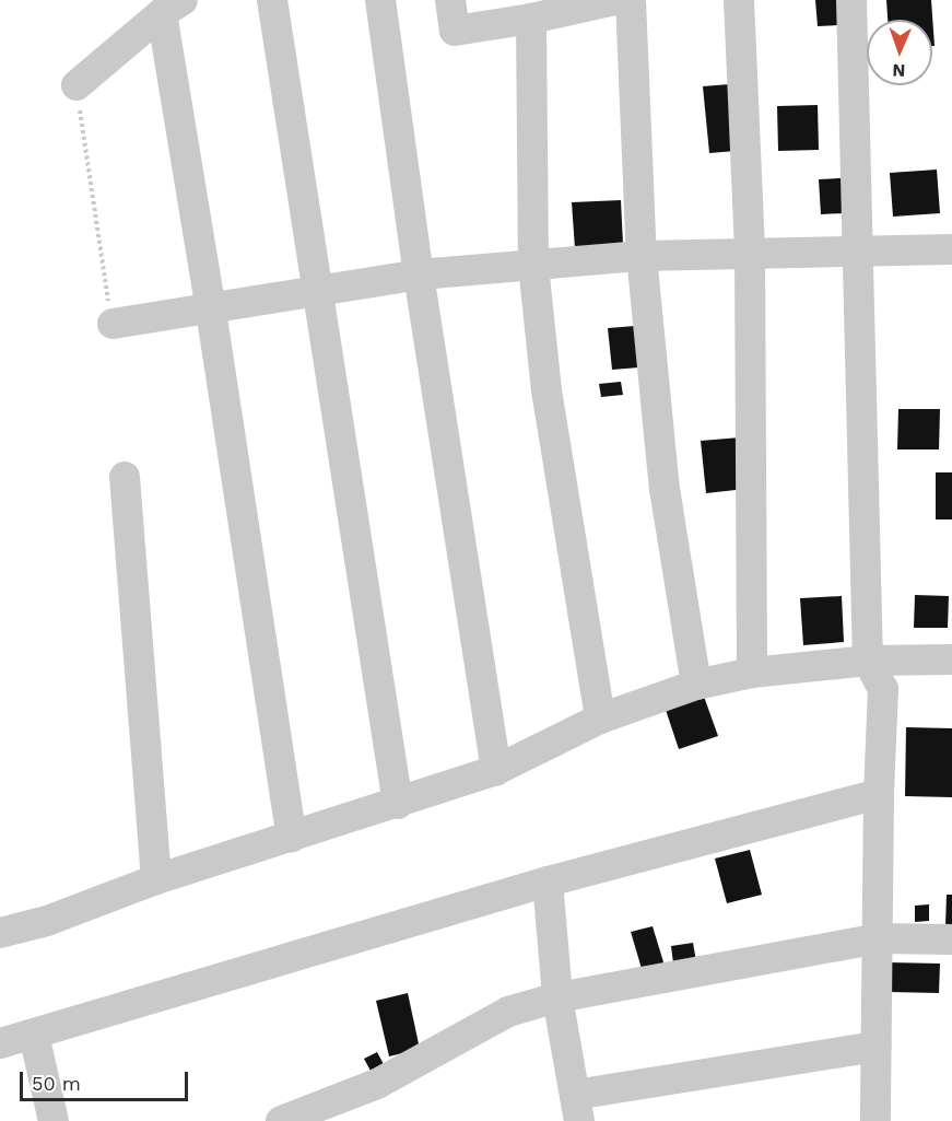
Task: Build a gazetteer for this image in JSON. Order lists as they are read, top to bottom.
{
  "scale_bar": "50 m",
  "north": "bottom"
}
